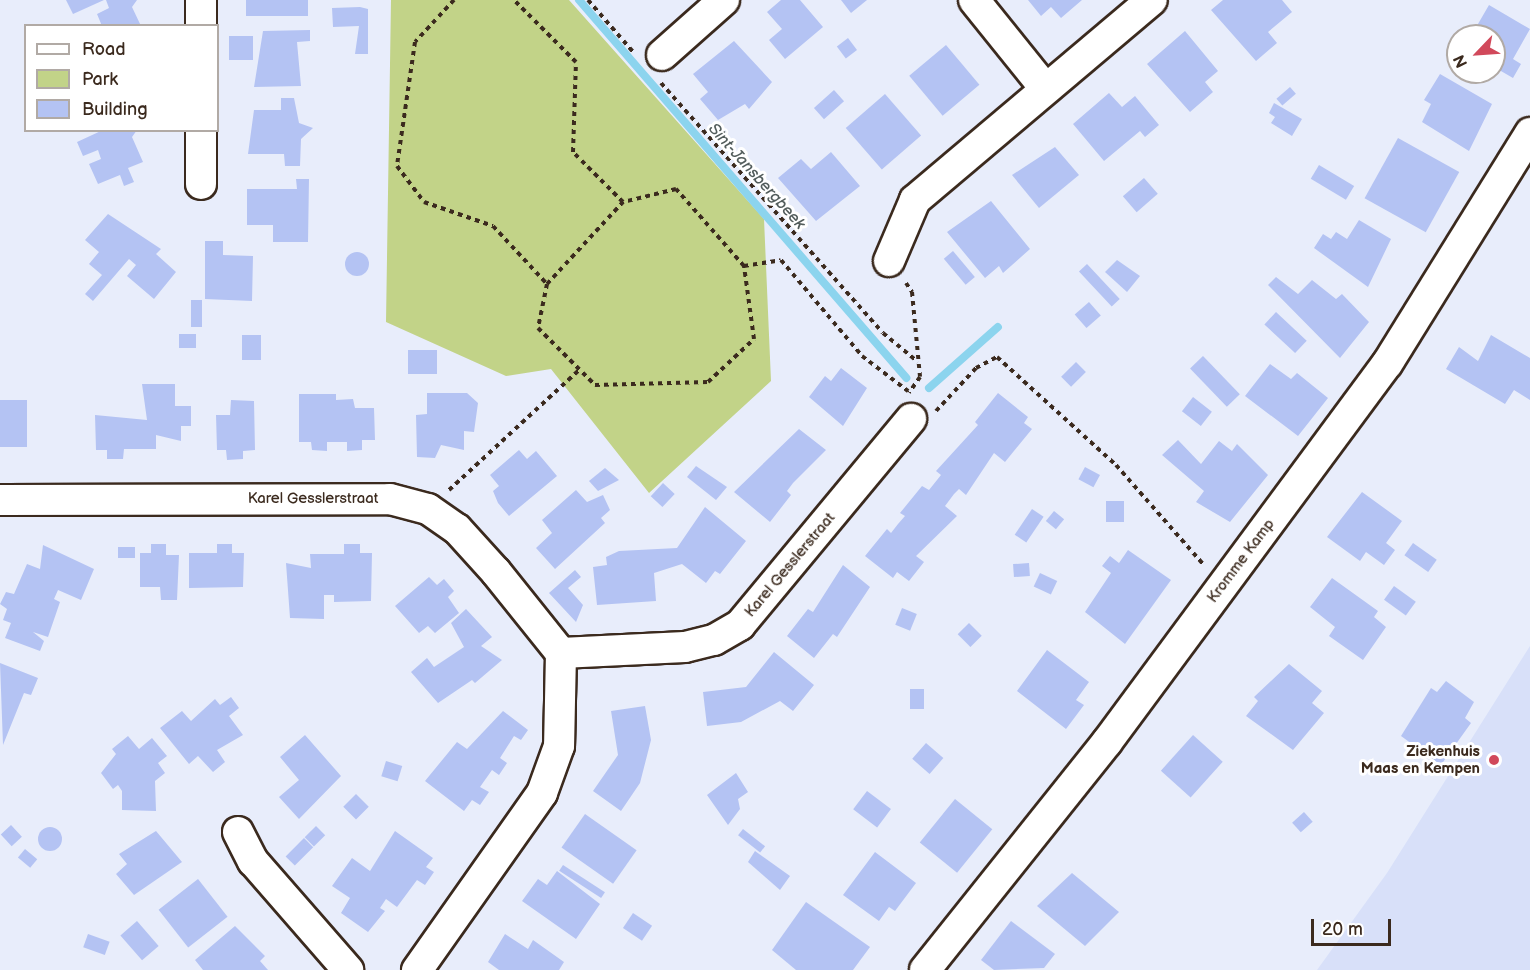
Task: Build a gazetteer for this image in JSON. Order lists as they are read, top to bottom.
{
  "streets": {
    "street": ["Karel Gesslerstraat", "Kromme Kamp"]
  },
  "water": ["Sint-Jansbergbeek"],
  "places": ["Ziekenhuis Maas en Kempen"],
  "legend": ["Road", "Park", "Building"],
  "scale_bar": "20 m",
  "north": "bottom left"
}
